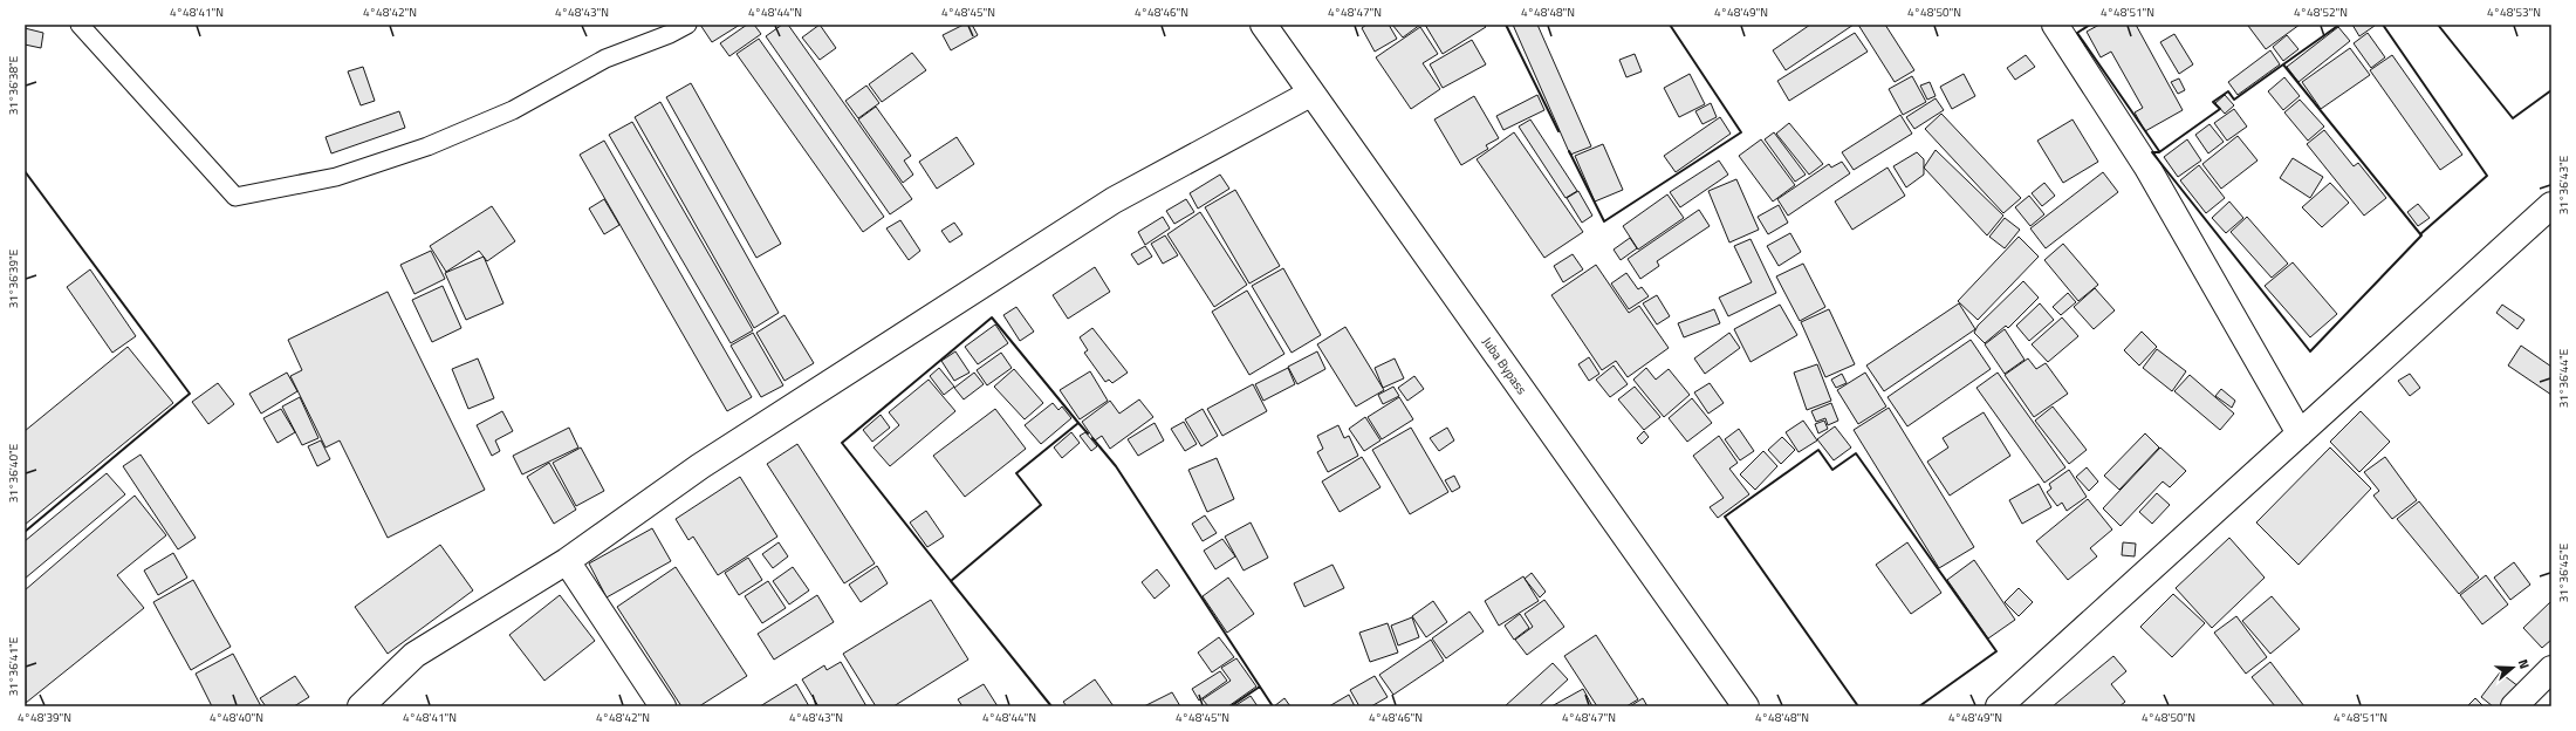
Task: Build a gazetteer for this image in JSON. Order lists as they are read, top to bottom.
{
  "streets": {
    "street": ["Juba Bypass"]
  },
  "north": "right",
  "coordinates": [
    "4°48'41\"N",
    "4°48'42\"N",
    "4°48'43\"N",
    "4°48'44\"N",
    "4°48'45\"N",
    "4°48'46\"N",
    "4°48'47\"N",
    "4°48'48\"N",
    "4°48'49\"N",
    "4°48'50\"N",
    "4°48'51\"N",
    "4°48'52\"N",
    "4°48'53\"N",
    "31°36'38\"E",
    "31°36'43\"E",
    "31°36'39\"E",
    "31°36'44\"E",
    "31°36'40\"E",
    "31°36'45\"E",
    "31°36'41\"E",
    "4°48'39\"N",
    "4°48'40\"N"
  ]
}
